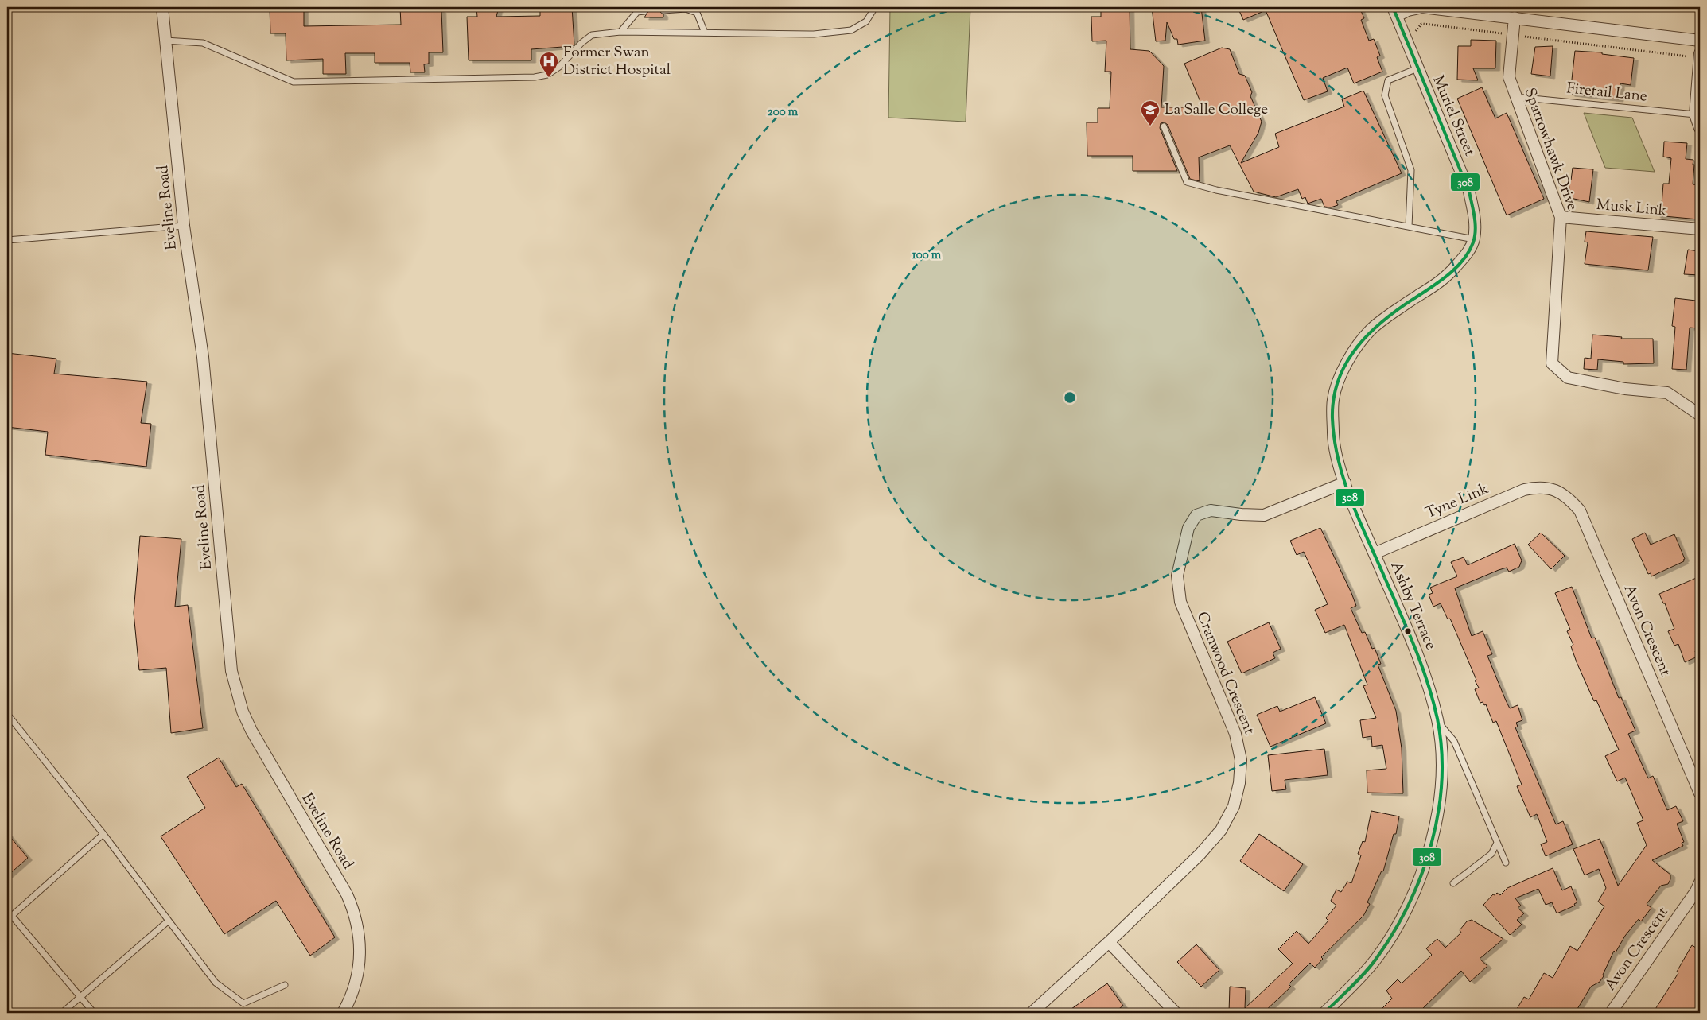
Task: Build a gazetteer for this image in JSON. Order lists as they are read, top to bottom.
{
  "streets": {
    "street": [
      "Muriel Street",
      "Sparrowhawk Drive",
      "Eveline Road",
      "Musk Link",
      "Tyne Link",
      "Ashby Terrace",
      "Avon Crescent",
      "Cranwood Crescent"
    ],
    "lane": ["Firetail Lane"]
  },
  "crossings": [
    ["Firetail Lane", "Sparrowhawk Drive"],
    ["Muriel Street", "Ashby Terrace"],
    ["Sparrowhawk Drive", "Musk Link"],
    ["Tyne Link", "Ashby Terrace"],
    ["Tyne Link", "Avon Crescent"],
    ["Ashby Terrace", "Cranwood Crescent"]
  ],
  "places": {
    "hospital": ["Former Swan District Hospital"],
    "school or university": ["La Salle College"]
  },
  "lines": ["transit line 308"],
  "rings": ["200 m", "100 m"]
}
